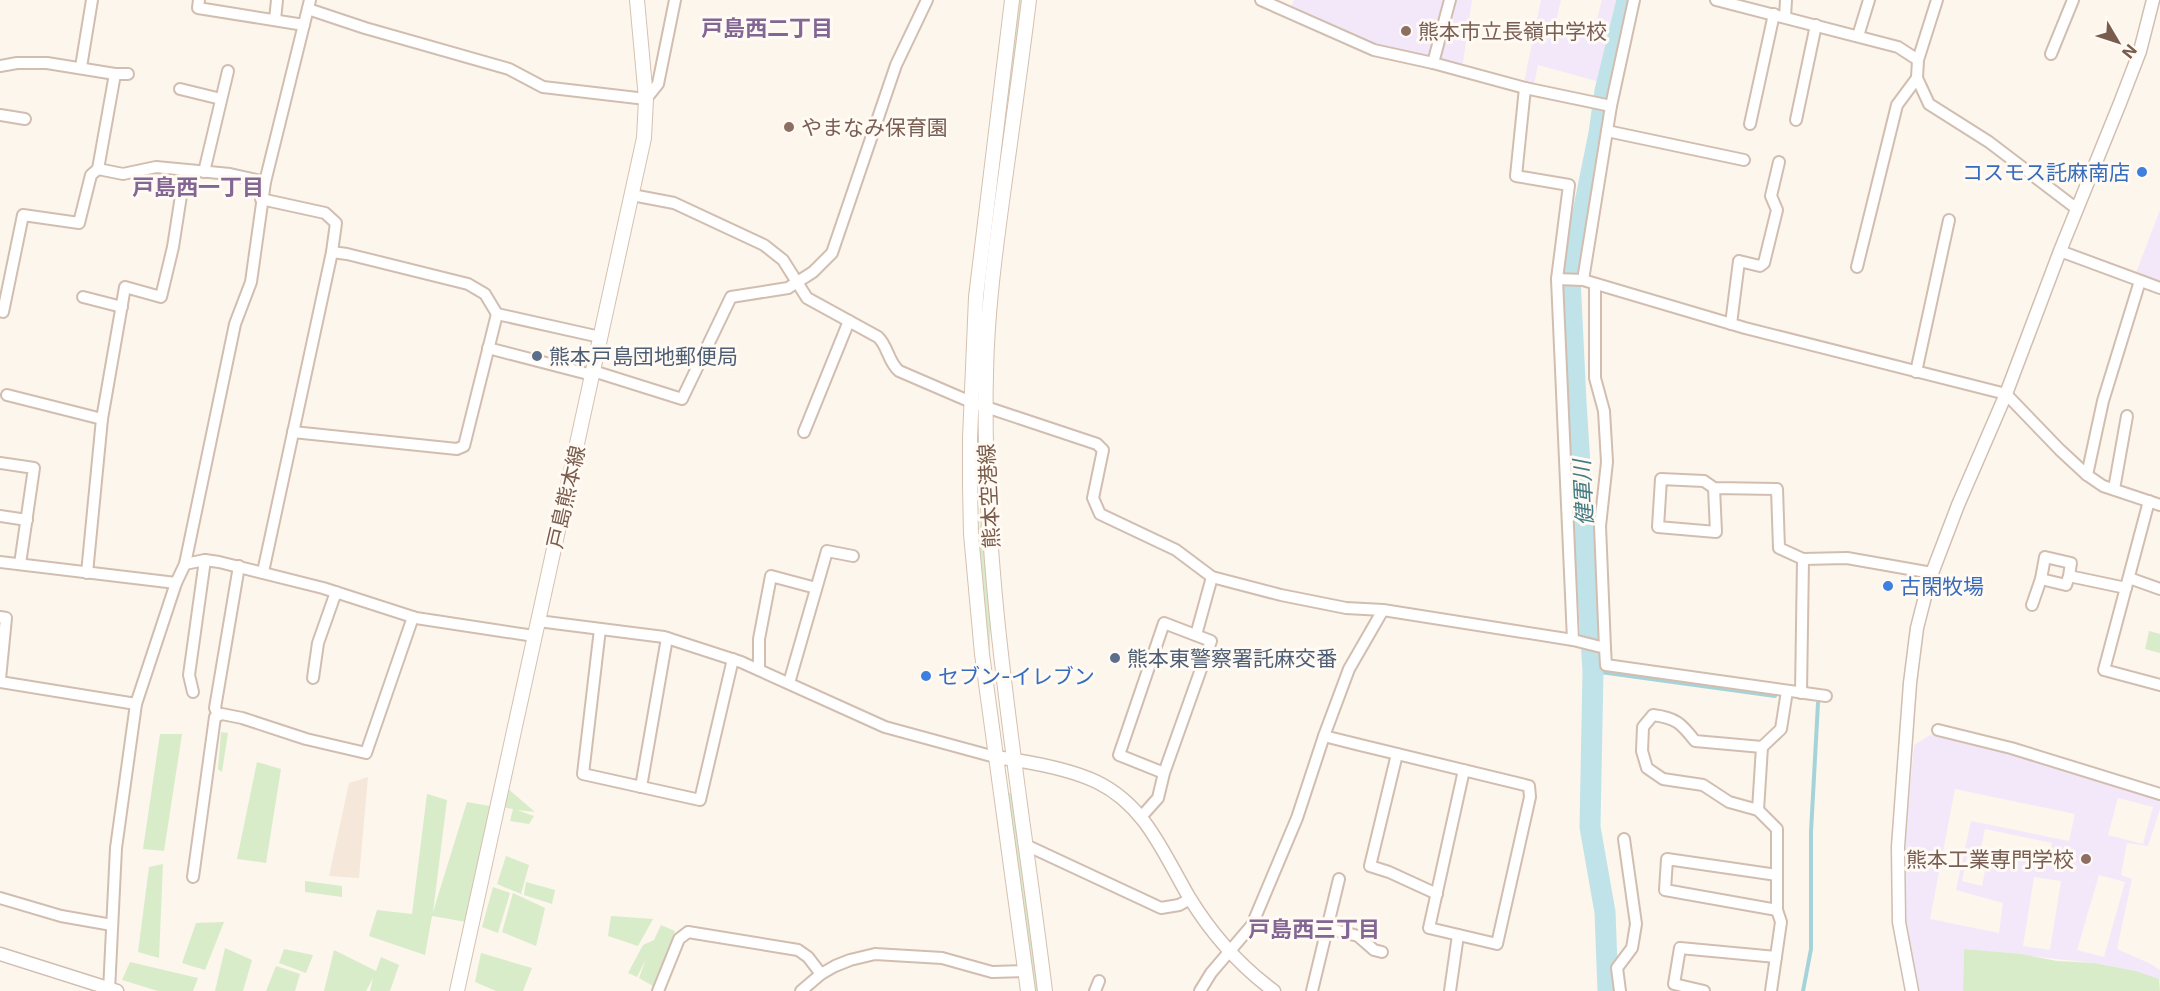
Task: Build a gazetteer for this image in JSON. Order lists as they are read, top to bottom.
{
  "streets": {
    "main road": ["熊本空港線", "戸島熊本線"]
  },
  "districts": ["戸島西二丁目", "戸島西一丁目", "戸島西三丁目"],
  "water": ["健軍川"],
  "places": [
    "熊本市立長嶺中学校",
    "やまなみ保育園",
    "コスモス託麻南店",
    "熊本戸島団地郵便局",
    "古閑牧場",
    "熊本東警察署託麻交番",
    "セブン-イレブン",
    "熊本工業専門学校"
  ],
  "north": "bottom right"
}
